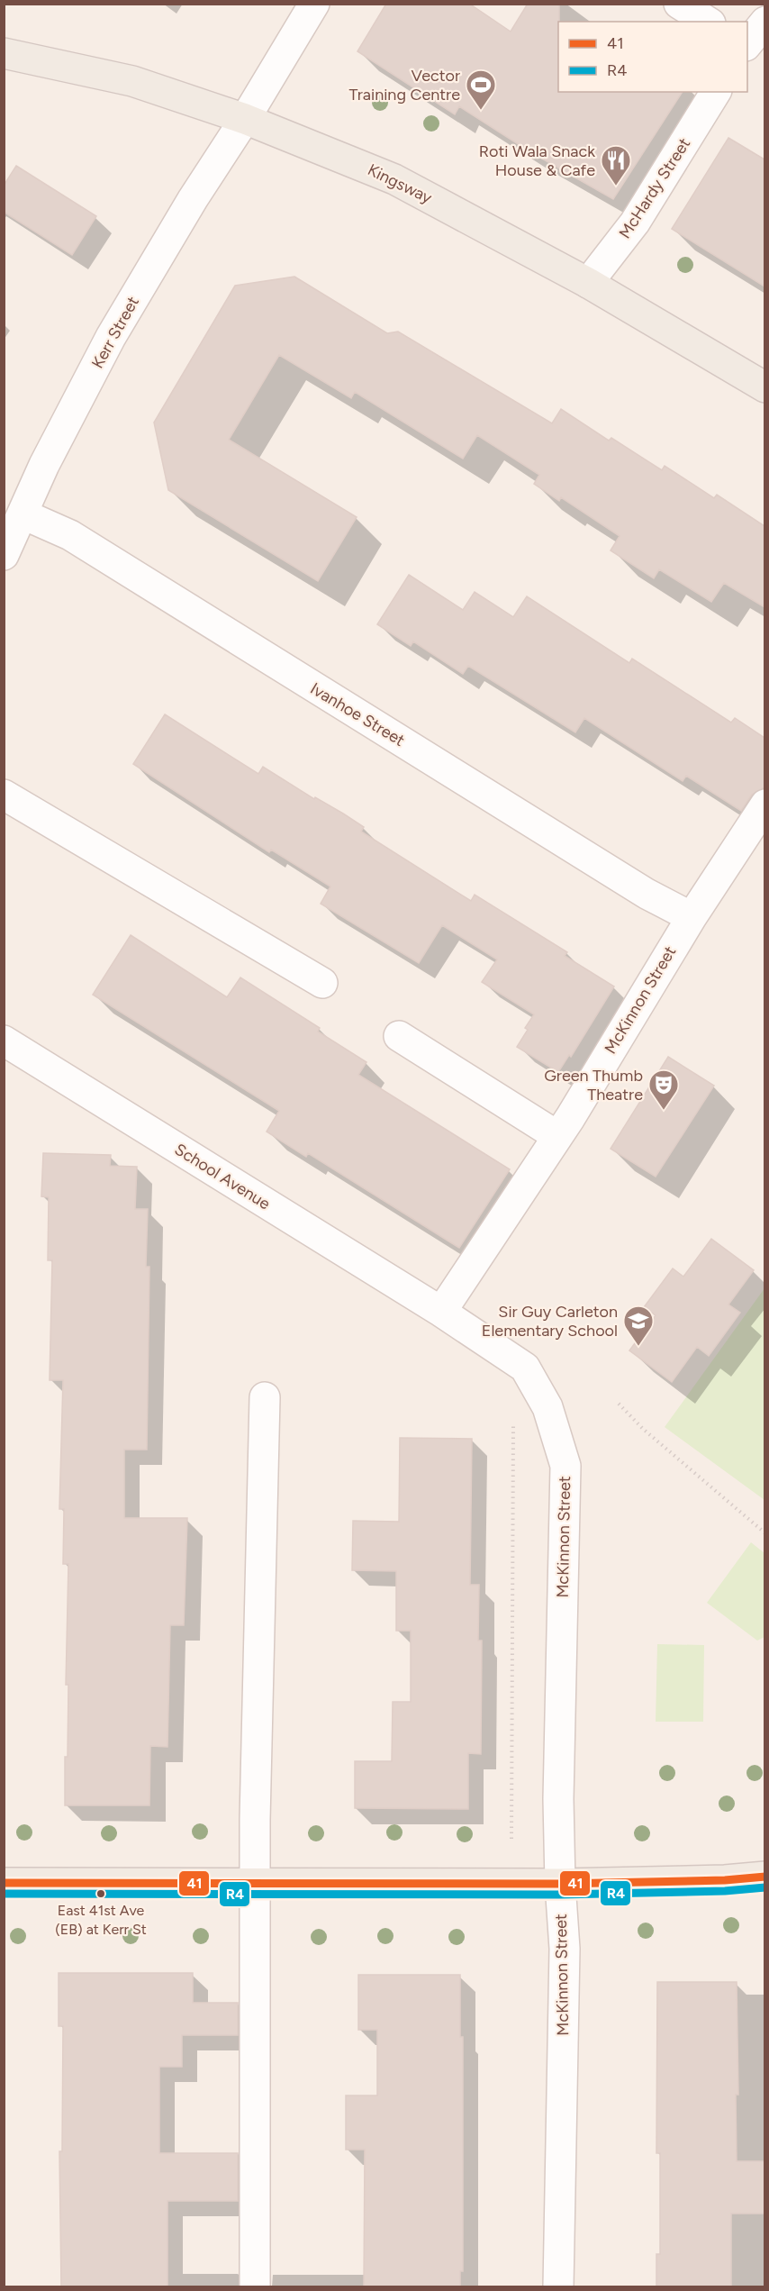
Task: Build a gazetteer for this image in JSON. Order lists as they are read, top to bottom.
{
  "streets": {
    "main road": ["Kingsway"],
    "street": [
      "McHardy Street",
      "Kerr Street",
      "Ivanhoe Street",
      "McKinnon Street",
      "School Avenue"
    ]
  },
  "crossings": [
    ["Kingsway", "McHardy Street"],
    ["Kingsway", "Kerr Street"],
    ["Kerr Street", "Ivanhoe Street"],
    ["Ivanhoe Street", "McKinnon Street"],
    ["McKinnon Street", "School Avenue"]
  ],
  "places": {
    "sports": ["Vector Training Centre"],
    "restaurant": ["Roti Wala Snack House & Cafe"],
    "theatre": ["Green Thumb Theatre"],
    "school or university": ["Sir Guy Carleton Elementary School"],
    "other": ["East 41st Ave (EB) at Kerr St"]
  },
  "lines": ["transit line 41", "transit line R4"],
  "legend": ["41", "R4"]
}
